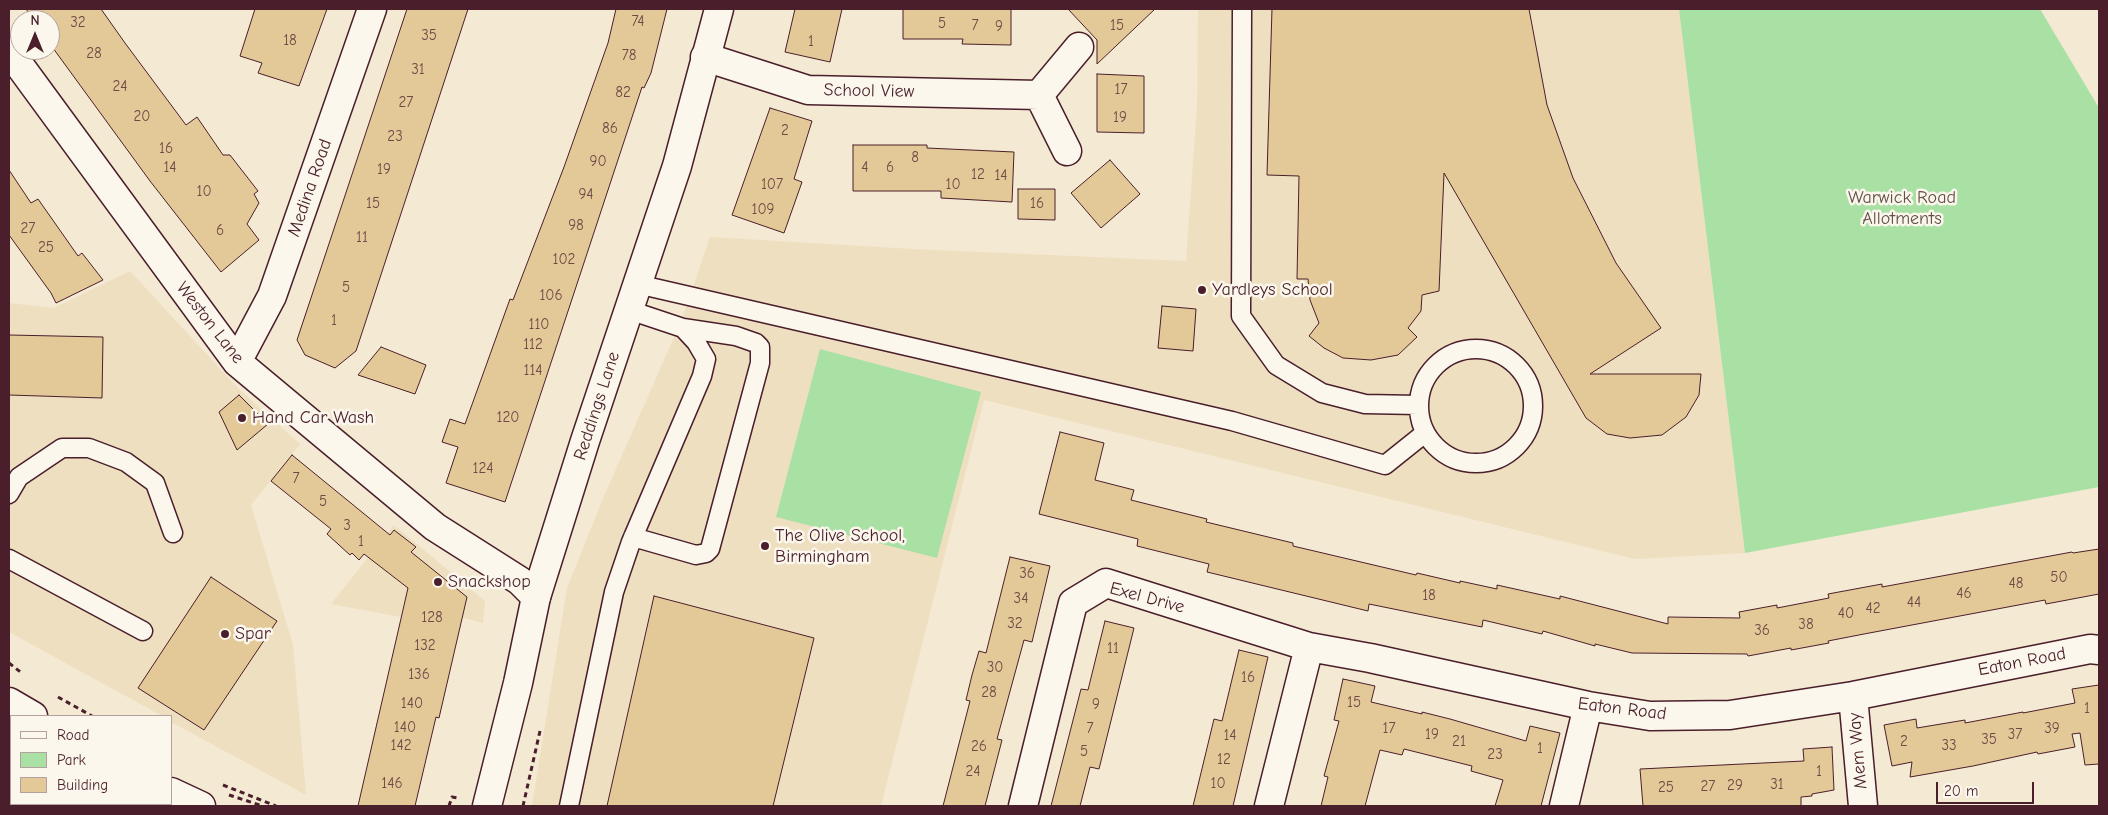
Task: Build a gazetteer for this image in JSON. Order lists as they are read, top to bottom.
{
  "streets": {
    "street": [
      "School View",
      "Medina Road",
      "Weston Lane",
      "Reddings Lane",
      "Exel Drive",
      "Eaton Road",
      "Mem Way"
    ]
  },
  "crossings": [
    ["School View", "Reddings Lane"],
    ["Medina Road", "Weston Lane"],
    ["Weston Lane", "Reddings Lane"],
    ["Exel Drive", "Eaton Road"],
    ["Eaton Road", "Mem Way"]
  ],
  "parks": ["Warwick Road Allotments"],
  "places": [
    "Yardleys School",
    "Hand Car Wash",
    "The Olive School, Birmingham",
    "Snackshop",
    "Spar"
  ],
  "house_numbers": [
    "74",
    "32",
    "5",
    "7",
    "15",
    "9",
    "35",
    "18",
    "1",
    "28",
    "78",
    "31",
    "24",
    "17",
    "82",
    "27",
    "20",
    "19",
    "86",
    "2",
    "23",
    "16",
    "8",
    "90",
    "14",
    "4",
    "6",
    "19",
    "12",
    "14",
    "107",
    "10",
    "10",
    "94",
    "15",
    "16",
    "109",
    "98",
    "27",
    "6",
    "11",
    "25",
    "102",
    "5",
    "106",
    "1",
    "110",
    "112",
    "114",
    "120",
    "124",
    "7",
    "5",
    "3",
    "1",
    "36",
    "50",
    "48",
    "46",
    "18",
    "34",
    "44",
    "42",
    "40",
    "128",
    "32",
    "38",
    "36",
    "132",
    "11",
    "30",
    "136",
    "16",
    "28",
    "15",
    "140",
    "9",
    "1",
    "140",
    "7",
    "17",
    "39",
    "19",
    "37",
    "14",
    "35",
    "21",
    "2",
    "142",
    "33",
    "26",
    "1",
    "5",
    "23",
    "12",
    "24",
    "1",
    "146",
    "10",
    "31",
    "29",
    "27",
    "25"
  ],
  "legend": ["Road", "Park", "Building"],
  "scale_bar": "20 m",
  "north": "top"
}
